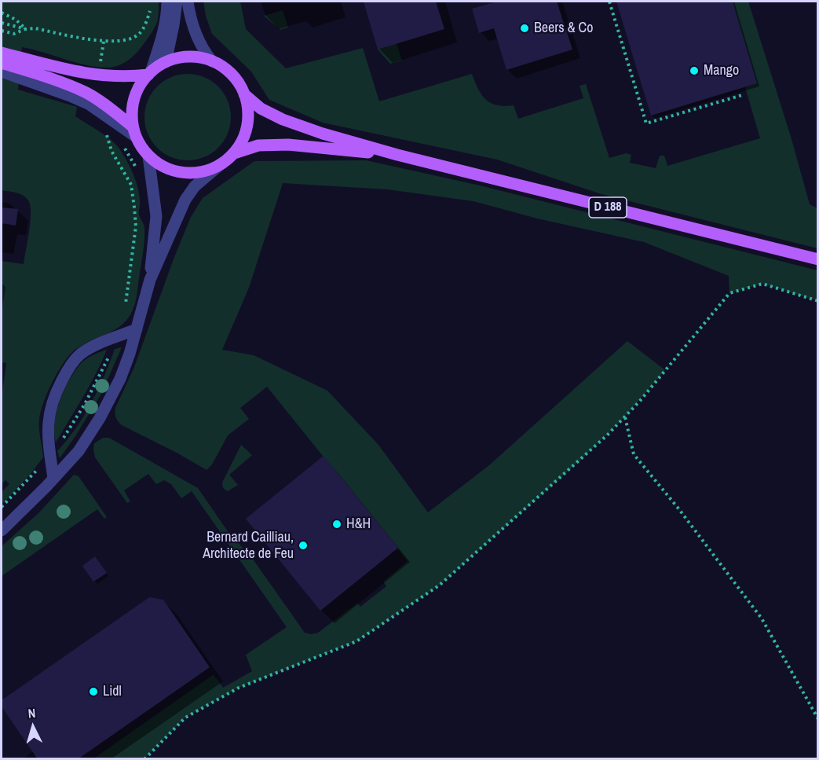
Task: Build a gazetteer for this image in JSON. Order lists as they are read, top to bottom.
{
  "streets": {
    "main road": ["D 188"]
  },
  "places": [
    "Beers & Co",
    "Mango",
    "H&H",
    "Bernard Cailliau, Architecte de Feu",
    "Lidl"
  ],
  "north": "top"
}
